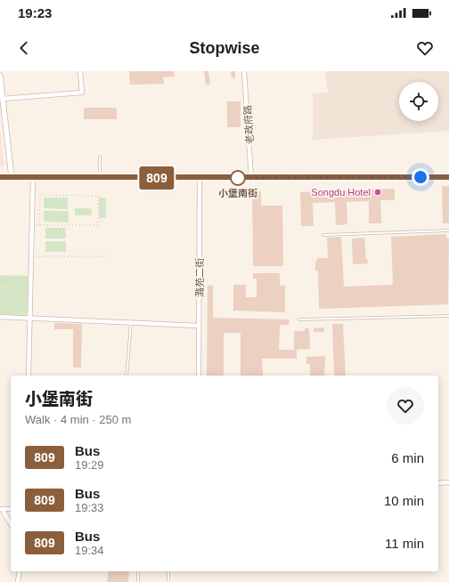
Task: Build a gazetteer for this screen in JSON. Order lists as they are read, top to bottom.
{
  "streets": {
    "street": ["老政府路", "潞苑二街"]
  },
  "places": ["小堡南街", "Songdu Hotel"],
  "lines": ["bus line 809"],
  "page": {
    "status": "19:23",
    "header": "Stopwise",
    "on_map": "809",
    "heading": ["小堡南街", "Walk · 4 min · 250 m"],
    "list": [
      {
        "mark": "809",
        "name": "Bus",
        "note": "19:29",
        "value": "6 min"
      },
      {
        "mark": "809",
        "name": "Bus",
        "note": "19:33",
        "value": "10 min"
      },
      {
        "mark": "809",
        "name": "Bus",
        "note": "19:34",
        "value": "11 min"
      }
    ]
  }
}
